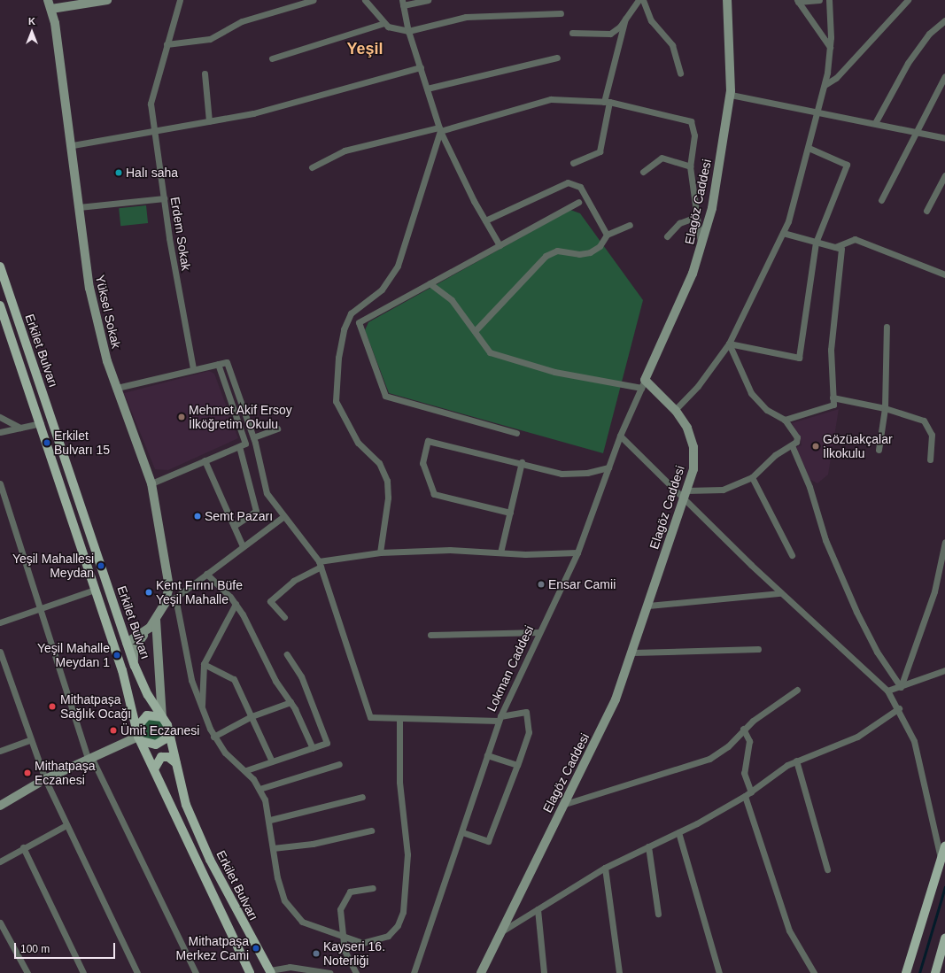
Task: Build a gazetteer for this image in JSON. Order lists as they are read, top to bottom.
{
  "streets": {
    "main road": ["Erkilet Bulvarı"],
    "street": [
      "Elagöz Caddesi",
      "Erdem Sokak",
      "Yüksel Sokak",
      "Lokman Caddesi"
    ]
  },
  "crossings": [
    ["Elagöz Caddesi", "Lokman Caddesi"],
    ["Yüksel Sokak", "Erkilet Bulvarı"]
  ],
  "districts": ["Yeşil"],
  "places": [
    "Halı saha",
    "Mehmet Akif Ersoy İlköğretim Okulu",
    "Erkilet Bulvarı 15",
    "Gözüakçalar İlkokulu",
    "Semt Pazarı",
    "Yeşil Mahallesi Meydan",
    "Ensar Camii",
    "Kent Fırını Büfe Yeşil Mahalle",
    "Yeşil Mahalle Meydan 1",
    "Mithatpaşa Sağlık Ocağı",
    "Ümit Eczanesi",
    "Mithatpaşa Eczanesi",
    "Mithatpaşa Merkez Cami",
    "Kayseri 16. Noterliği"
  ],
  "scale_bar": "100 m",
  "north": "top"
}
